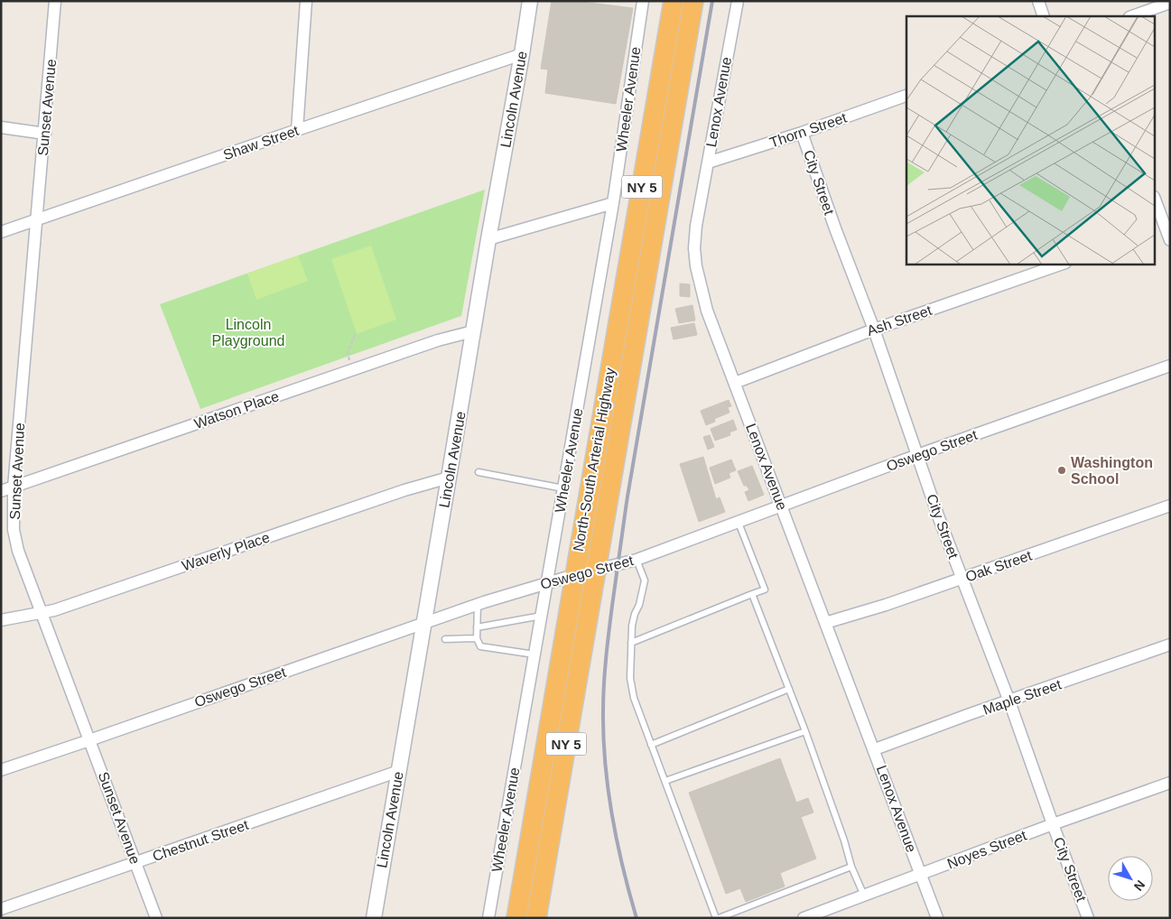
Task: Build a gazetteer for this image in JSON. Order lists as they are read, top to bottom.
{
  "streets": {
    "highway": ["NY 5", "North-South Arterial Highway"],
    "street": [
      "Lincoln Avenue",
      "Wheeler Avenue",
      "Lenox Avenue",
      "Sunset Avenue",
      "Thorn Street",
      "Shaw Street",
      "City Street",
      "Ash Street",
      "Watson Place",
      "Oswego Street",
      "Waverly Place",
      "Oak Street",
      "Maple Street",
      "Chestnut Street",
      "Noyes Street"
    ]
  },
  "crossings": [
    ["Lincoln Avenue", "Shaw Street"],
    ["Lincoln Avenue", "Watson Place"],
    ["Lincoln Avenue", "Oswego Street"],
    ["Lincoln Avenue", "Waverly Place"],
    ["Lincoln Avenue", "Chestnut Street"],
    ["Wheeler Avenue", "Oswego Street"],
    ["Lenox Avenue", "Thorn Street"],
    ["Lenox Avenue", "Ash Street"],
    ["Lenox Avenue", "Oswego Street"],
    ["Lenox Avenue", "Oak Street"],
    ["Lenox Avenue", "Maple Street"],
    ["Lenox Avenue", "Noyes Street"],
    ["Sunset Avenue", "Shaw Street"],
    ["Sunset Avenue", "Watson Place"],
    ["Sunset Avenue", "Oswego Street"],
    ["Sunset Avenue", "Waverly Place"],
    ["Sunset Avenue", "Chestnut Street"],
    ["Thorn Street", "City Street"],
    ["City Street", "Ash Street"],
    ["City Street", "Oswego Street"],
    ["City Street", "Oak Street"],
    ["City Street", "Maple Street"],
    ["City Street", "Noyes Street"],
    ["Oswego Street", "North-South Arterial Highway"]
  ],
  "parks": ["Lincoln Playground"],
  "places": ["Washington School"],
  "north": "bottom right"
}
